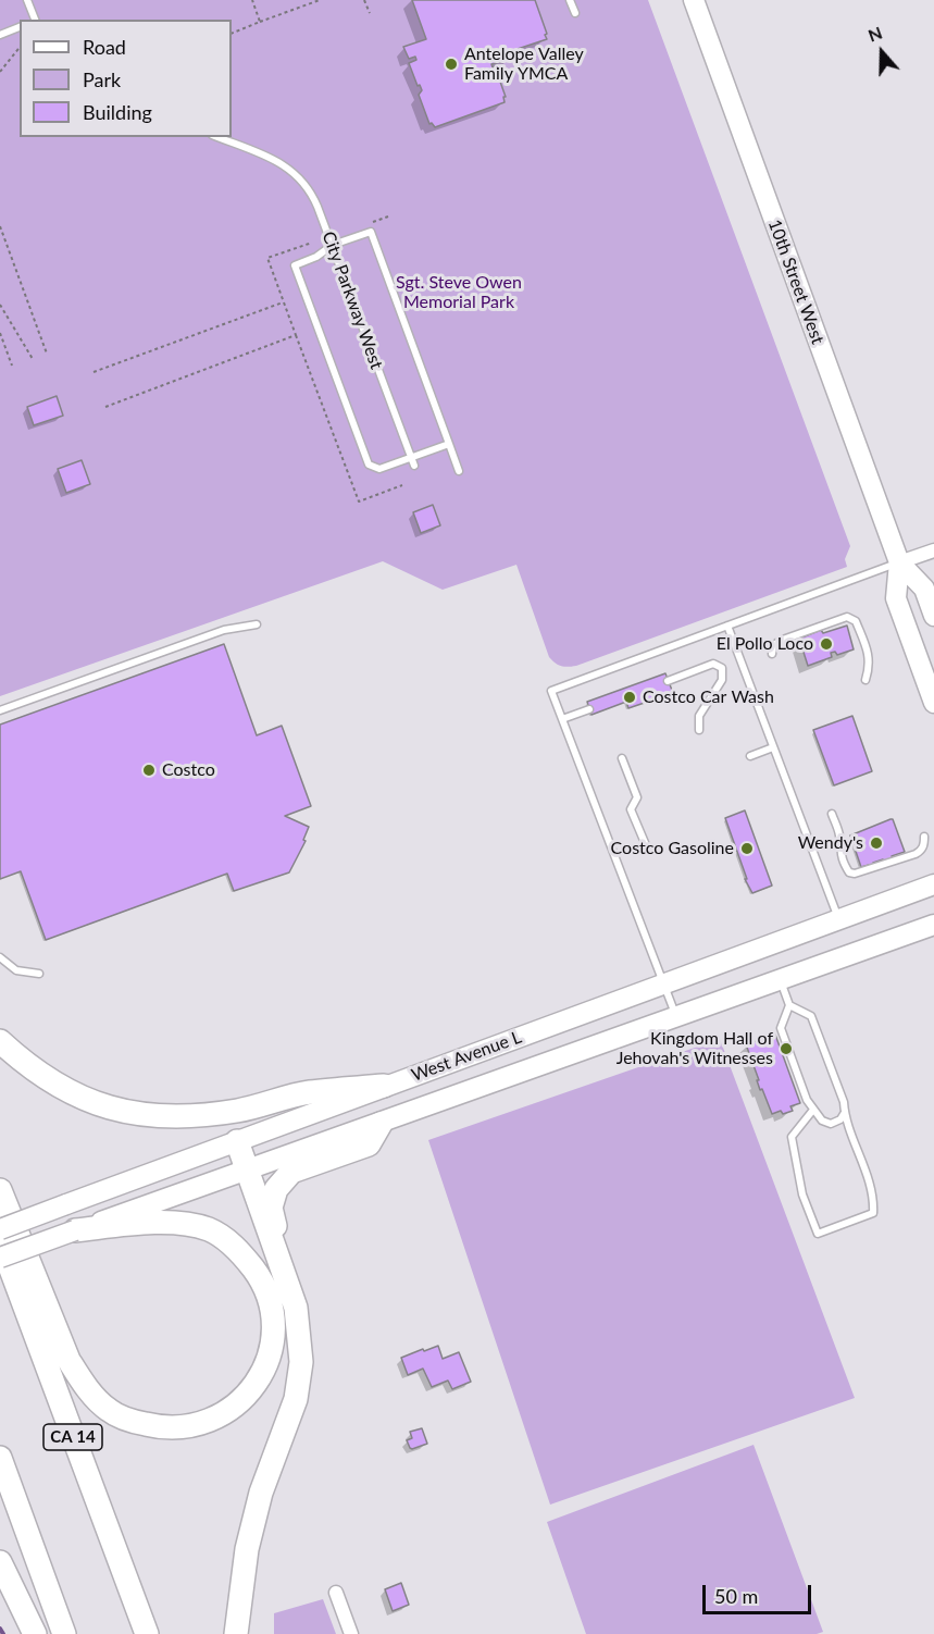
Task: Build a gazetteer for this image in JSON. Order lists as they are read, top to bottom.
{
  "streets": {
    "highway": ["CA 14"],
    "main road": ["10th Street West", "West Avenue L"],
    "lane": ["City Parkway West"]
  },
  "parks": ["Sgt. Steve Owen Memorial Park"],
  "places": [
    "Antelope Valley Family YMCA",
    "El Pollo Loco",
    "Costco Car Wash",
    "Costco",
    "Wendy's",
    "Costco Gasoline",
    "Kingdom Hall of Jehovah's Witnesses"
  ],
  "legend": ["Road", "Park", "Building"],
  "scale_bar": "50 m",
  "north": "top"
}
